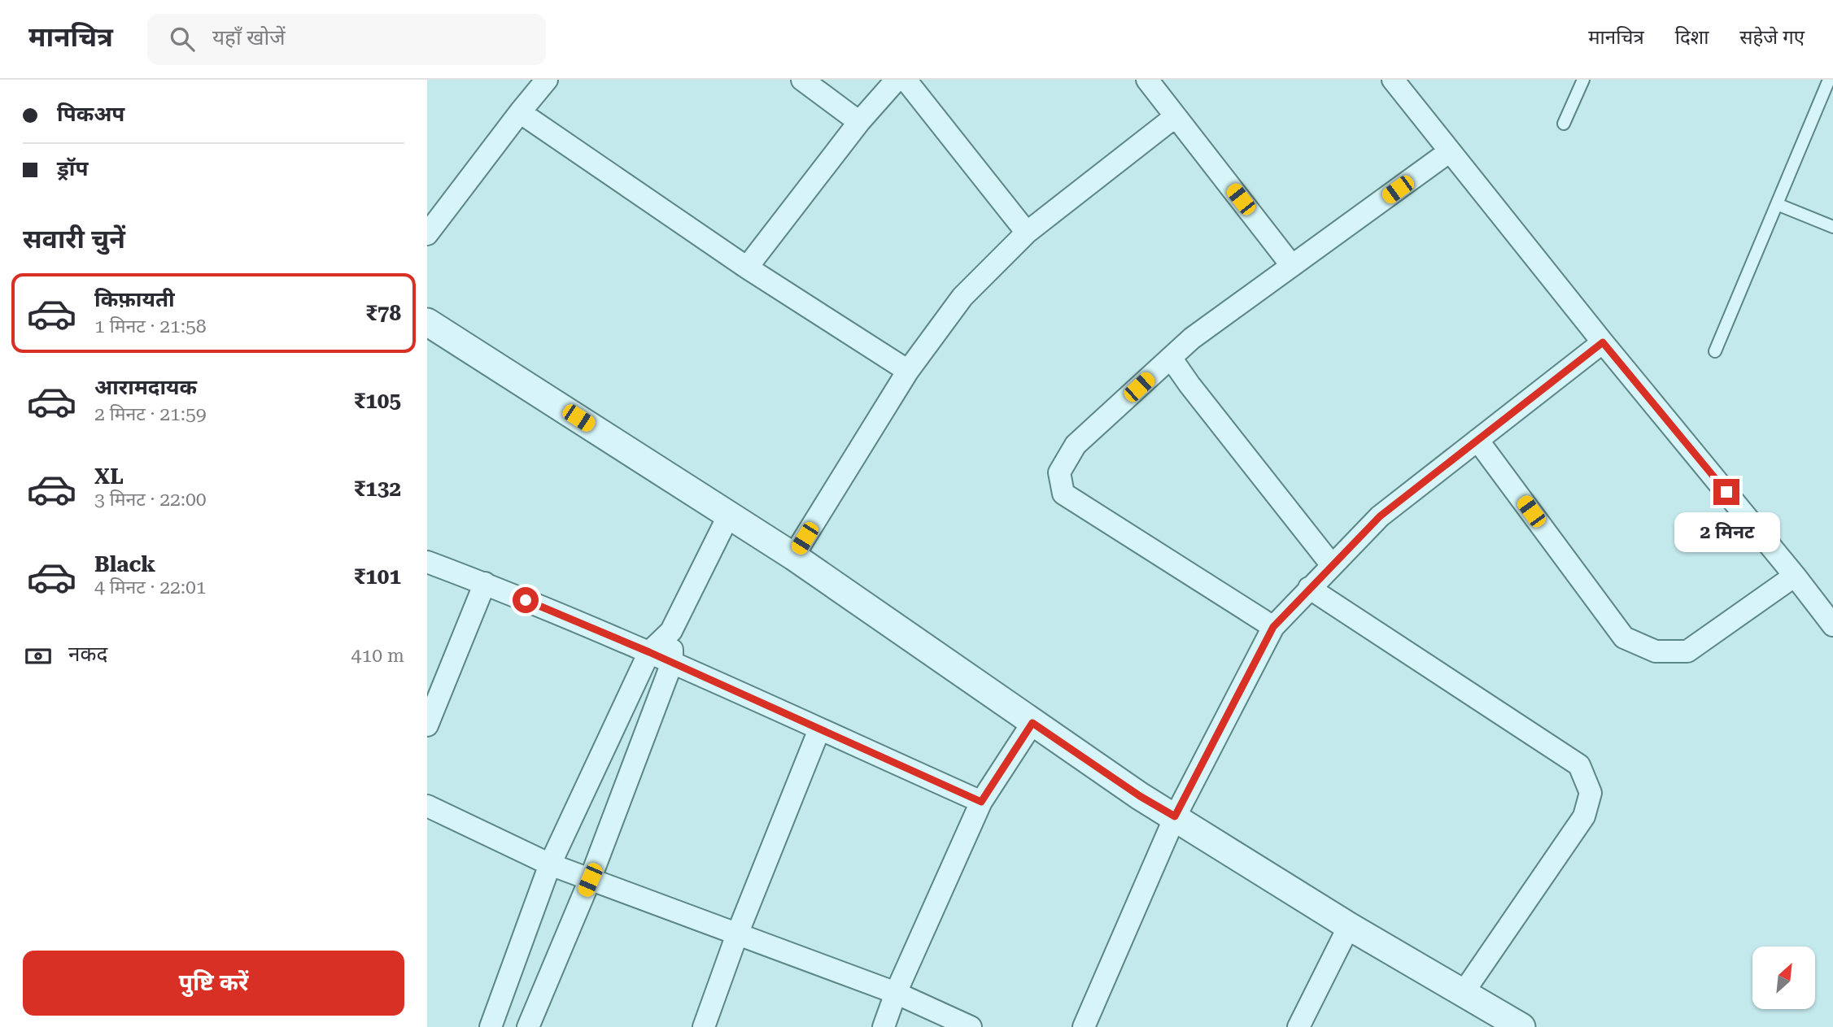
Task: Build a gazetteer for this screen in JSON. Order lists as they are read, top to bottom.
{
  "north": "top right",
  "page": {
    "header": "मानचित्र",
    "search": "यहाँ खोजें",
    "nav": ["मानचित्र", "दिशा", "सहेजे गए"],
    "banner": ["पिकअप", "ड्रॉप"],
    "heading": "सवारी चुनें",
    "list": [
      {
        "name": "किफ़ायती",
        "note": "1 मिनट · 21:58",
        "value": "₹78"
      },
      {
        "name": "आरामदायक",
        "note": "2 मिनट · 21:59",
        "value": "₹105"
      },
      {
        "name": "XL",
        "note": "3 मिनट · 22:00",
        "value": "₹132"
      },
      {
        "name": "Black",
        "note": "4 मिनट · 22:01",
        "value": "₹101"
      }
    ],
    "bubble": "2 मिनट",
    "pay": ["नकद", "410 m"],
    "buttons": "पुष्टि करें"
  }
}
